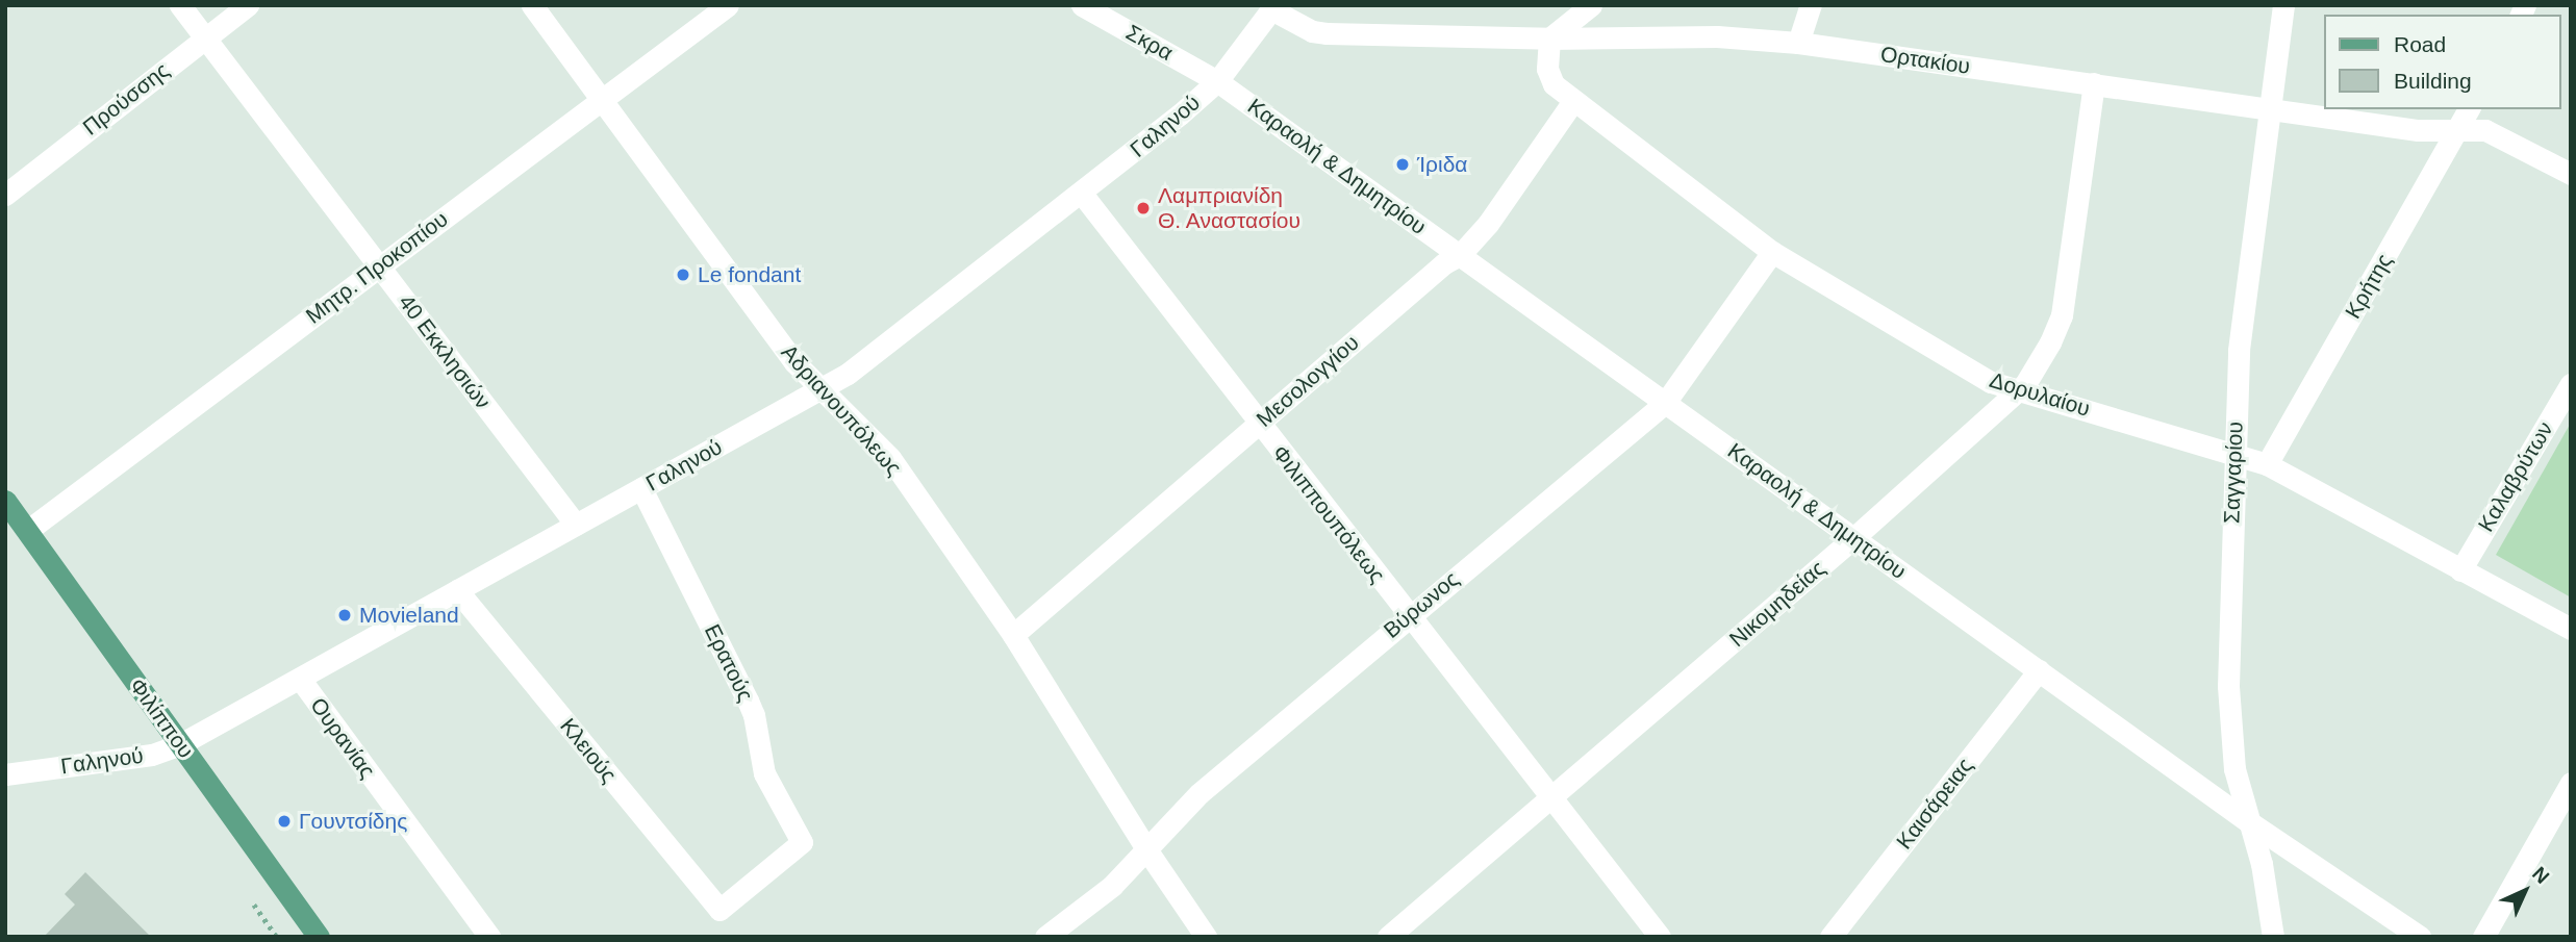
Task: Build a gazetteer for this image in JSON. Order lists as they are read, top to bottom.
{
  "streets": {
    "main road": ["Φιλίππου"],
    "street": [
      "Σκρα",
      "Ορτακίου",
      "Προύσσης",
      "Γαληνού",
      "Καραολή & Δημητρίου",
      "Μητρ. Προκοπίου",
      "Κρήτης",
      "40 Εκκλησιών",
      "Μεσολογγίου",
      "Δορυλαίου",
      "Αδριανουπόλεως",
      "Σαγγαρίου",
      "Καλαβρύτων",
      "Φιλιππουπόλεως",
      "Νικομηδείας",
      "Βύρωνος",
      "Ερατούς",
      "Ουρανίας",
      "Κλειούς",
      "Καισάρειας"
    ]
  },
  "crossings": [
    ["Σκρα", "Γαληνού"],
    ["Σκρα", "Καραολή & Δημητρίου"],
    ["Ορτακίου", "Γαληνού"],
    ["Ορτακίου", "Κρήτης"],
    ["Ορτακίου", "Δορυλαίου"],
    ["Ορτακίου", "Σαγγαρίου"],
    ["Ορτακίου", "Νικομηδείας"],
    ["Προύσσης", "40 Εκκλησιών"],
    ["Γαληνού", "Καραολή & Δημητρίου"],
    ["Γαληνού", "40 Εκκλησιών"],
    ["Γαληνού", "Αδριανουπόλεως"],
    ["Γαληνού", "Φιλιππουπόλεως"],
    ["Γαληνού", "Ερατούς"],
    ["Γαληνού", "Φιλίππου"],
    ["Γαληνού", "Ουρανίας"],
    ["Γαληνού", "Κλειούς"],
    ["Καραολή & Δημητρίου", "Μεσολογγίου"],
    ["Καραολή & Δημητρίου", "Σαγγαρίου"],
    ["Καραολή & Δημητρίου", "Νικομηδείας"],
    ["Καραολή & Δημητρίου", "Βύρωνος"],
    ["Καραολή & Δημητρίου", "Καισάρειας"],
    ["Μητρ. Προκοπίου", "40 Εκκλησιών"],
    ["Μητρ. Προκοπίου", "Αδριανουπόλεως"],
    ["Μητρ. Προκοπίου", "Φιλίππου"],
    ["Κρήτης", "Δορυλαίου"],
    ["Μεσολογγίου", "Δορυλαίου"],
    ["Μεσολογγίου", "Αδριανουπόλεως"],
    ["Μεσολογγίου", "Φιλιππουπόλεως"],
    ["Δορυλαίου", "Σαγγαρίου"],
    ["Δορυλαίου", "Καλαβρύτων"],
    ["Δορυλαίου", "Νικομηδείας"],
    ["Δορυλαίου", "Βύρωνος"],
    ["Αδριανουπόλεως", "Βύρωνος"],
    ["Φιλιππουπόλεως", "Νικομηδείας"],
    ["Φιλιππουπόλεως", "Βύρωνος"],
    ["Ερατούς", "Κλειούς"]
  ],
  "places": [
    "Ίριδα",
    "Λαμπριανίδη Θ. Αναστασίου",
    "Le fondant",
    "Movieland",
    "Γουντσίδης"
  ],
  "legend": ["Road", "Building"],
  "north": "top right"
}
